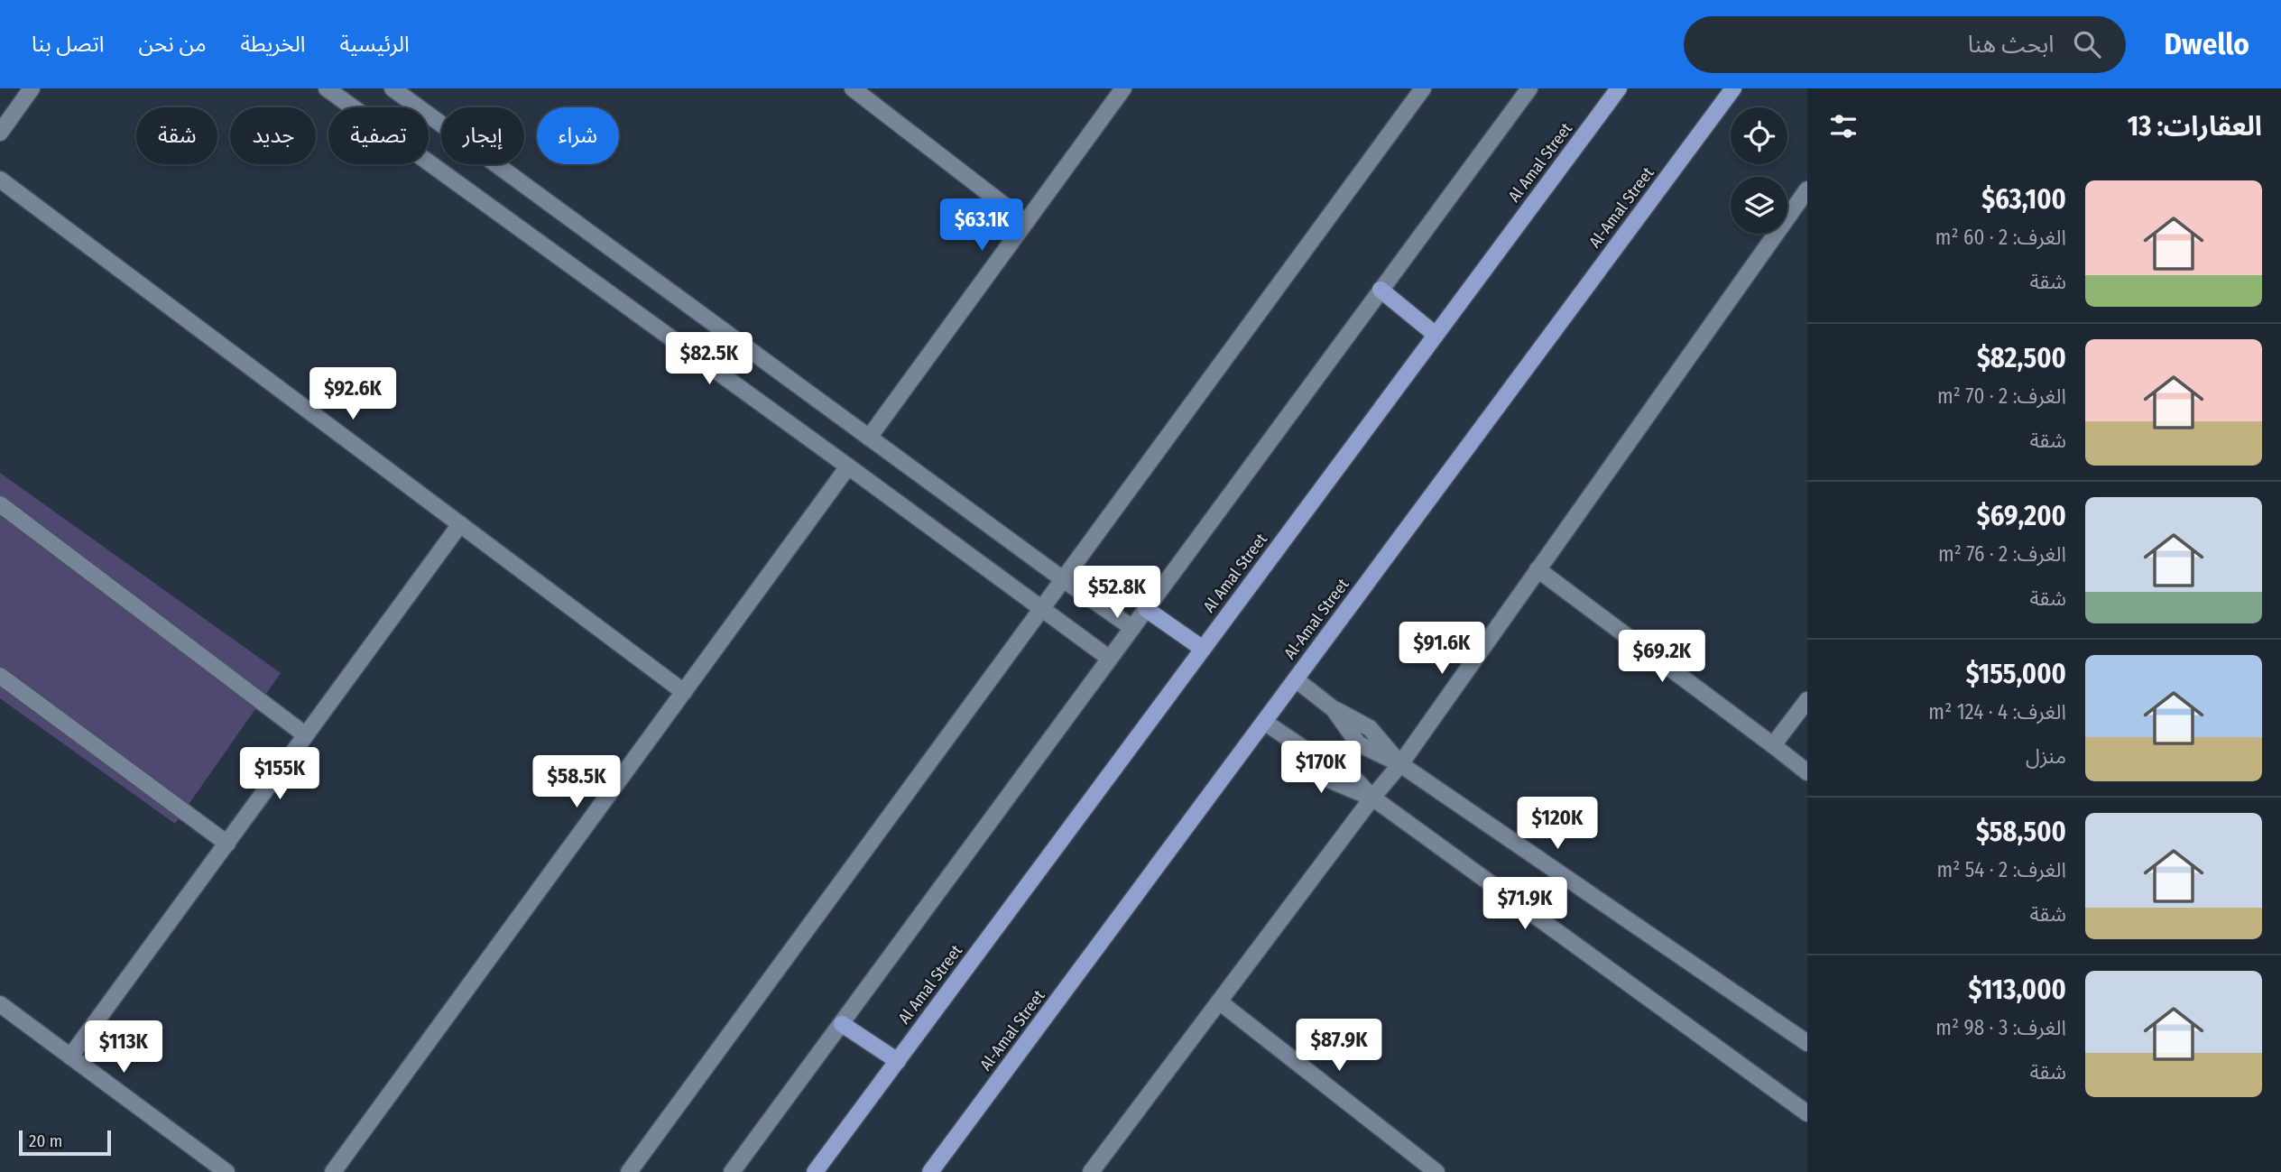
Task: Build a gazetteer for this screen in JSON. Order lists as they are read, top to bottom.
{
  "streets": {
    "main road": ["Al Amal Street", "Al-Amal Street"]
  },
  "scale_bar": "20 m",
  "page": {
    "header": "Dwello",
    "search": "ابحث هنا",
    "nav": [
      "الرئيسية",
      "الخريطة",
      "من نحن",
      "اتصل بنا"
    ],
    "heading": "العقارات: 13",
    "chip": [
      "شراء",
      "إيجار",
      "تصفية",
      "جديد",
      "شقة"
    ],
    "list": [
      {
        "name": "$63,100",
        "note": "الغرف: 2 · 60 m² · شقة"
      },
      {
        "name": "$82,500",
        "note": "الغرف: 2 · 70 m² · شقة"
      },
      {
        "name": "$69,200",
        "note": "الغرف: 2 · 76 m² · شقة"
      },
      {
        "name": "$155,000",
        "note": "الغرف: 4 · 124 m² · منزل"
      },
      {
        "name": "$58,500",
        "note": "الغرف: 2 · 54 m² · شقة"
      },
      {
        "name": "$113,000",
        "note": "الغرف: 3 · 98 m² · شقة"
      }
    ],
    "price": [
      "$63.1K",
      "$82.5K",
      "$92.6K",
      "$52.8K",
      "$91.6K",
      "$69.2K",
      "$170K",
      "$155K",
      "$58.5K",
      "$120K",
      "$71.9K",
      "$87.9K",
      "$113K"
    ],
    "scale": "20 m"
  }
}
